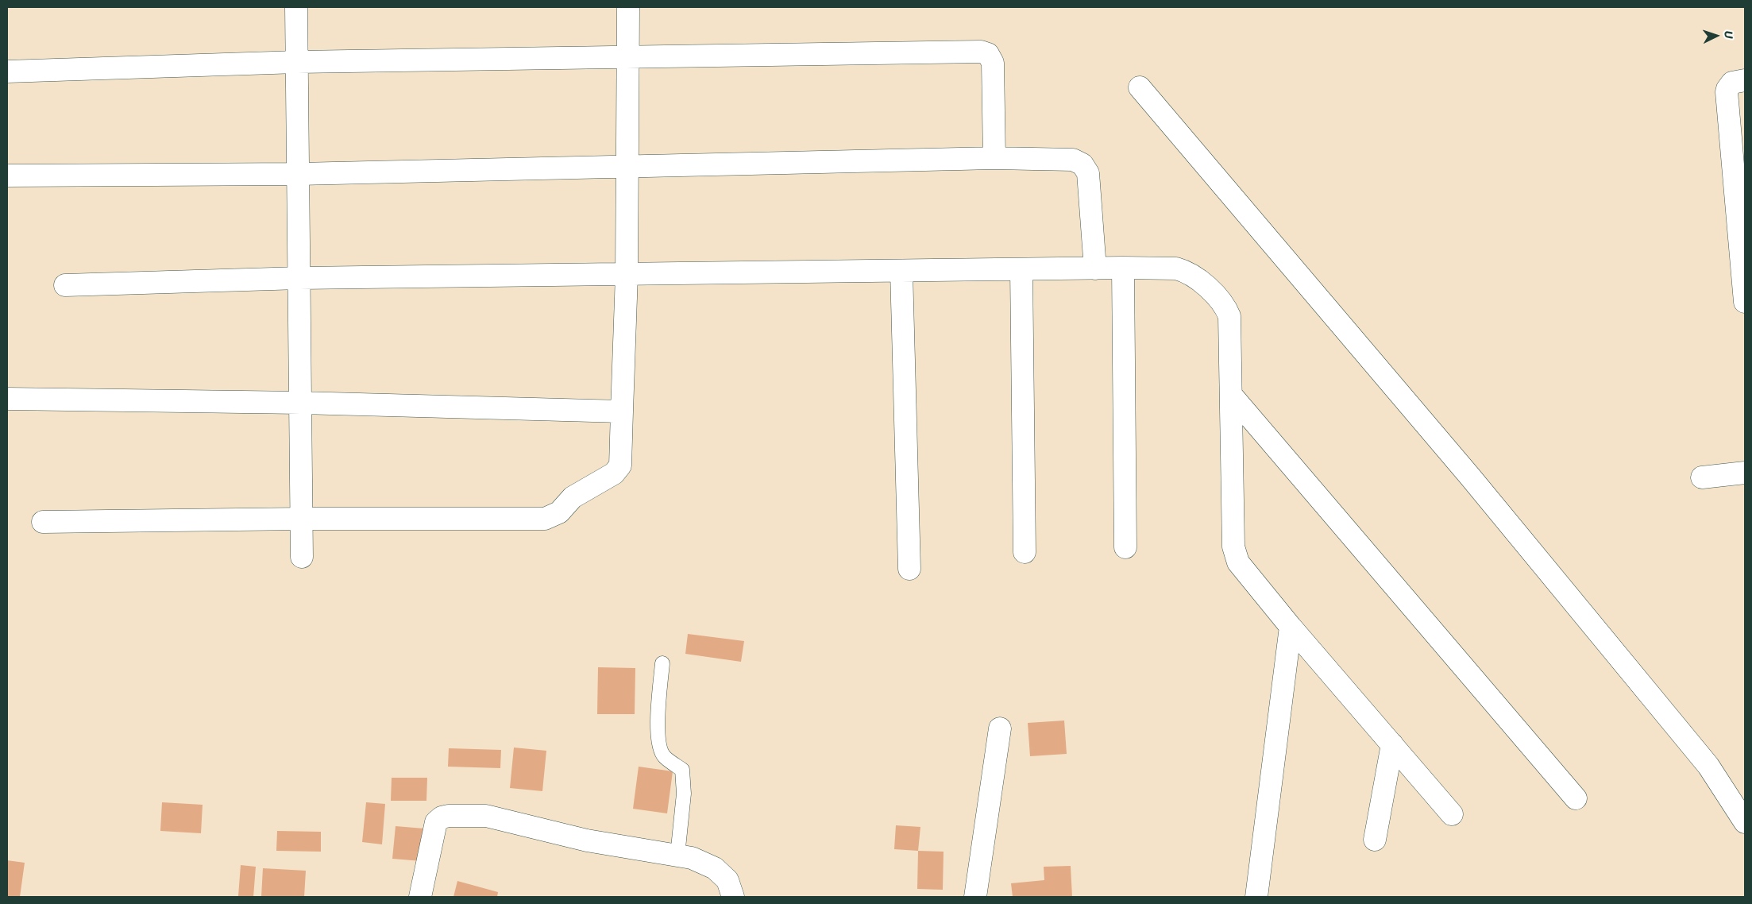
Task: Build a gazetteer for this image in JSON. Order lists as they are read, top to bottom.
{
  "north": "right"
}
